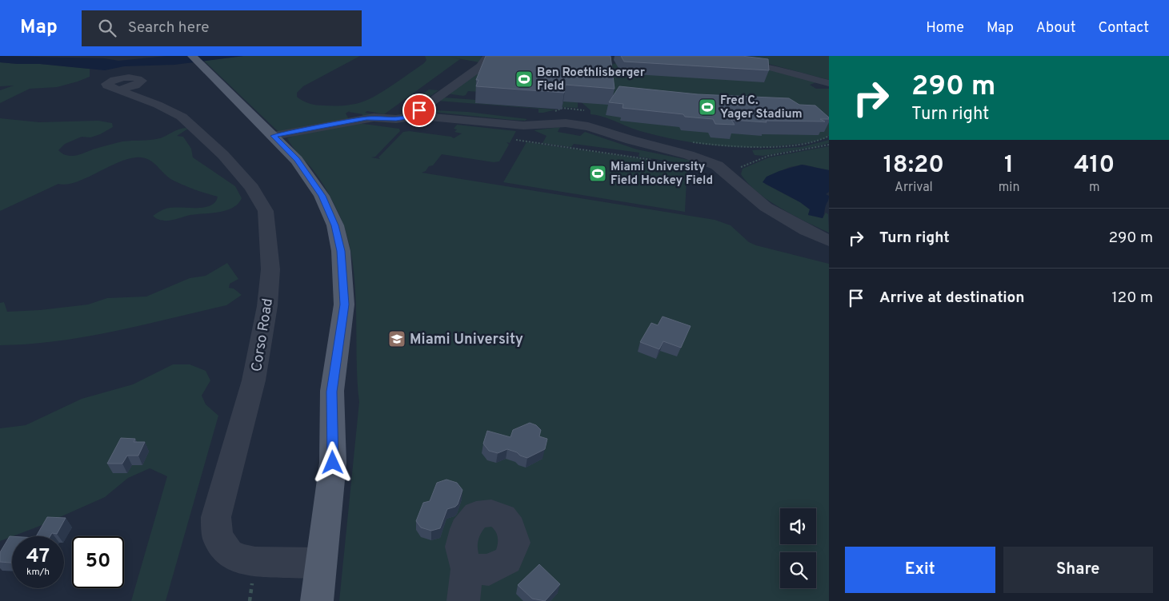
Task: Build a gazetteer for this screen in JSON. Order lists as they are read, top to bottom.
{
  "streets": {
    "street": ["Corso Road"]
  },
  "places": {
    "sports": ["Ben Roethlisberger Field", "Fred C. Yager Stadium", "Miami University Field Hockey Field"],
    "school or university": ["Miami University"]
  },
  "page": {
    "header": "Map",
    "search": "Search here",
    "nav": [
      "Home",
      "Map",
      "About",
      "Contact"
    ],
    "turn": ["290 m", "Turn right"],
    "eta": [
      "18:20",
      "Arrival",
      "1",
      "min",
      "410",
      "m"
    ],
    "list": [
      {
        "name": "Turn right",
        "value": "290 m"
      },
      {
        "name": "Arrive at destination",
        "value": "120 m"
      }
    ],
    "speed": "47 km/h",
    "limit": "50",
    "buttons": ["Exit", "Share"]
  }
}
